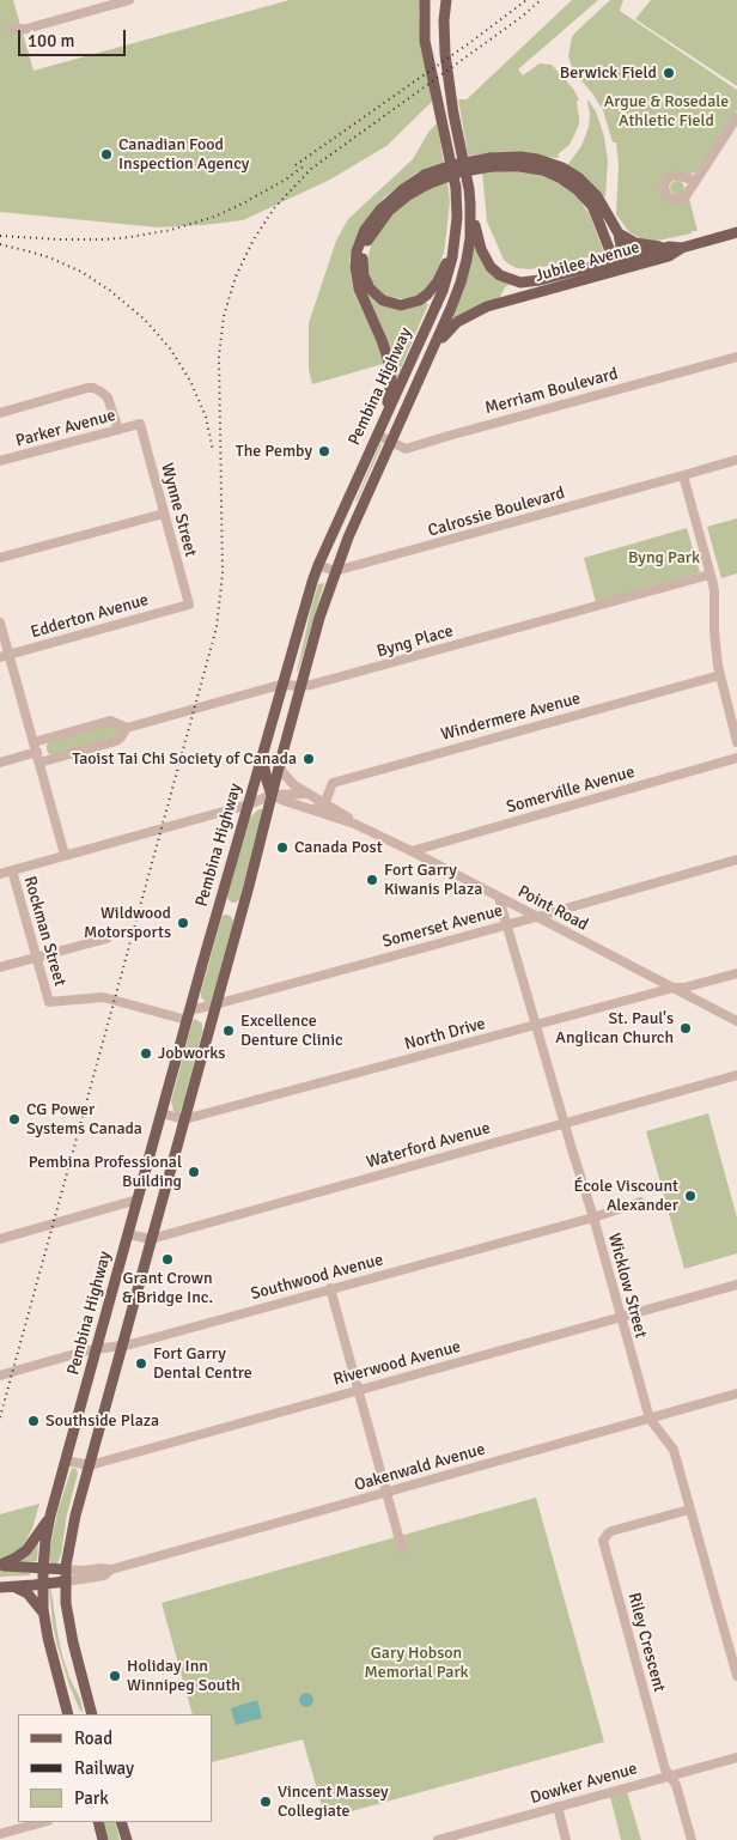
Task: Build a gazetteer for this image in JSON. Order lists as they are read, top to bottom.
{
  "streets": {
    "main road": ["Jubilee Avenue", "Pembina Highway"],
    "street": [
      "Merriam Boulevard",
      "Parker Avenue",
      "Wynne Street",
      "Calrossie Boulevard",
      "Edderton Avenue",
      "Byng Place",
      "Windermere Avenue",
      "Somerville Avenue",
      "Point Road",
      "Somerset Avenue",
      "Rockman Street",
      "North Drive",
      "Waterford Avenue",
      "Southwood Avenue",
      "Wicklow Street",
      "Riverwood Avenue",
      "Oakenwald Avenue",
      "Riley Crescent",
      "Dowker Avenue"
    ]
  },
  "crossings": [
    ["Jubilee Avenue", "Pembina Highway"],
    ["Pembina Highway", "Merriam Boulevard"],
    ["Pembina Highway", "Calrossie Boulevard"],
    ["Pembina Highway", "Byng Place"],
    ["Pembina Highway", "Point Road"],
    ["Pembina Highway", "Somerset Avenue"],
    ["Pembina Highway", "Rockman Street"],
    ["Pembina Highway", "North Drive"],
    ["Pembina Highway", "Waterford Avenue"],
    ["Pembina Highway", "Southwood Avenue"],
    ["Pembina Highway", "Riverwood Avenue"],
    ["Pembina Highway", "Oakenwald Avenue"],
    ["Parker Avenue", "Wynne Street"],
    ["Wynne Street", "Edderton Avenue"],
    ["Windermere Avenue", "Point Road"],
    ["Somerville Avenue", "Point Road"],
    ["Point Road", "Somerset Avenue"],
    ["Point Road", "North Drive"],
    ["Point Road", "Wicklow Street"],
    ["Somerset Avenue", "Rockman Street"],
    ["Somerset Avenue", "Wicklow Street"],
    ["North Drive", "Wicklow Street"],
    ["Waterford Avenue", "Wicklow Street"],
    ["Southwood Avenue", "Wicklow Street"],
    ["Wicklow Street", "Riverwood Avenue"],
    ["Wicklow Street", "Oakenwald Avenue"],
    ["Wicklow Street", "Riley Crescent"],
    ["Riley Crescent", "Dowker Avenue"]
  ],
  "parks": ["Argue & Rosedale Athletic Field", "Byng Park", "Gary Hobson Memorial Park"],
  "places": [
    "Berwick Field",
    "Canadian Food Inspection Agency",
    "The Pemby",
    "Taoist Tai Chi Society of Canada",
    "Canada Post",
    "Fort Garry Kiwanis Plaza",
    "Wildwood Motorsports",
    "St. Paul's Anglican Church",
    "Excellence Denture Clinic",
    "Jobworks",
    "CG Power Systems Canada",
    "Pembina Professional Building",
    "École Viscount Alexander",
    "Grant Crown & Bridge Inc.",
    "Fort Garry Dental Centre",
    "Southside Plaza",
    "Holiday Inn Winnipeg South",
    "Vincent Massey Collegiate"
  ],
  "legend": ["Road", "Railway", "Park"],
  "scale_bar": "100 m"
}
